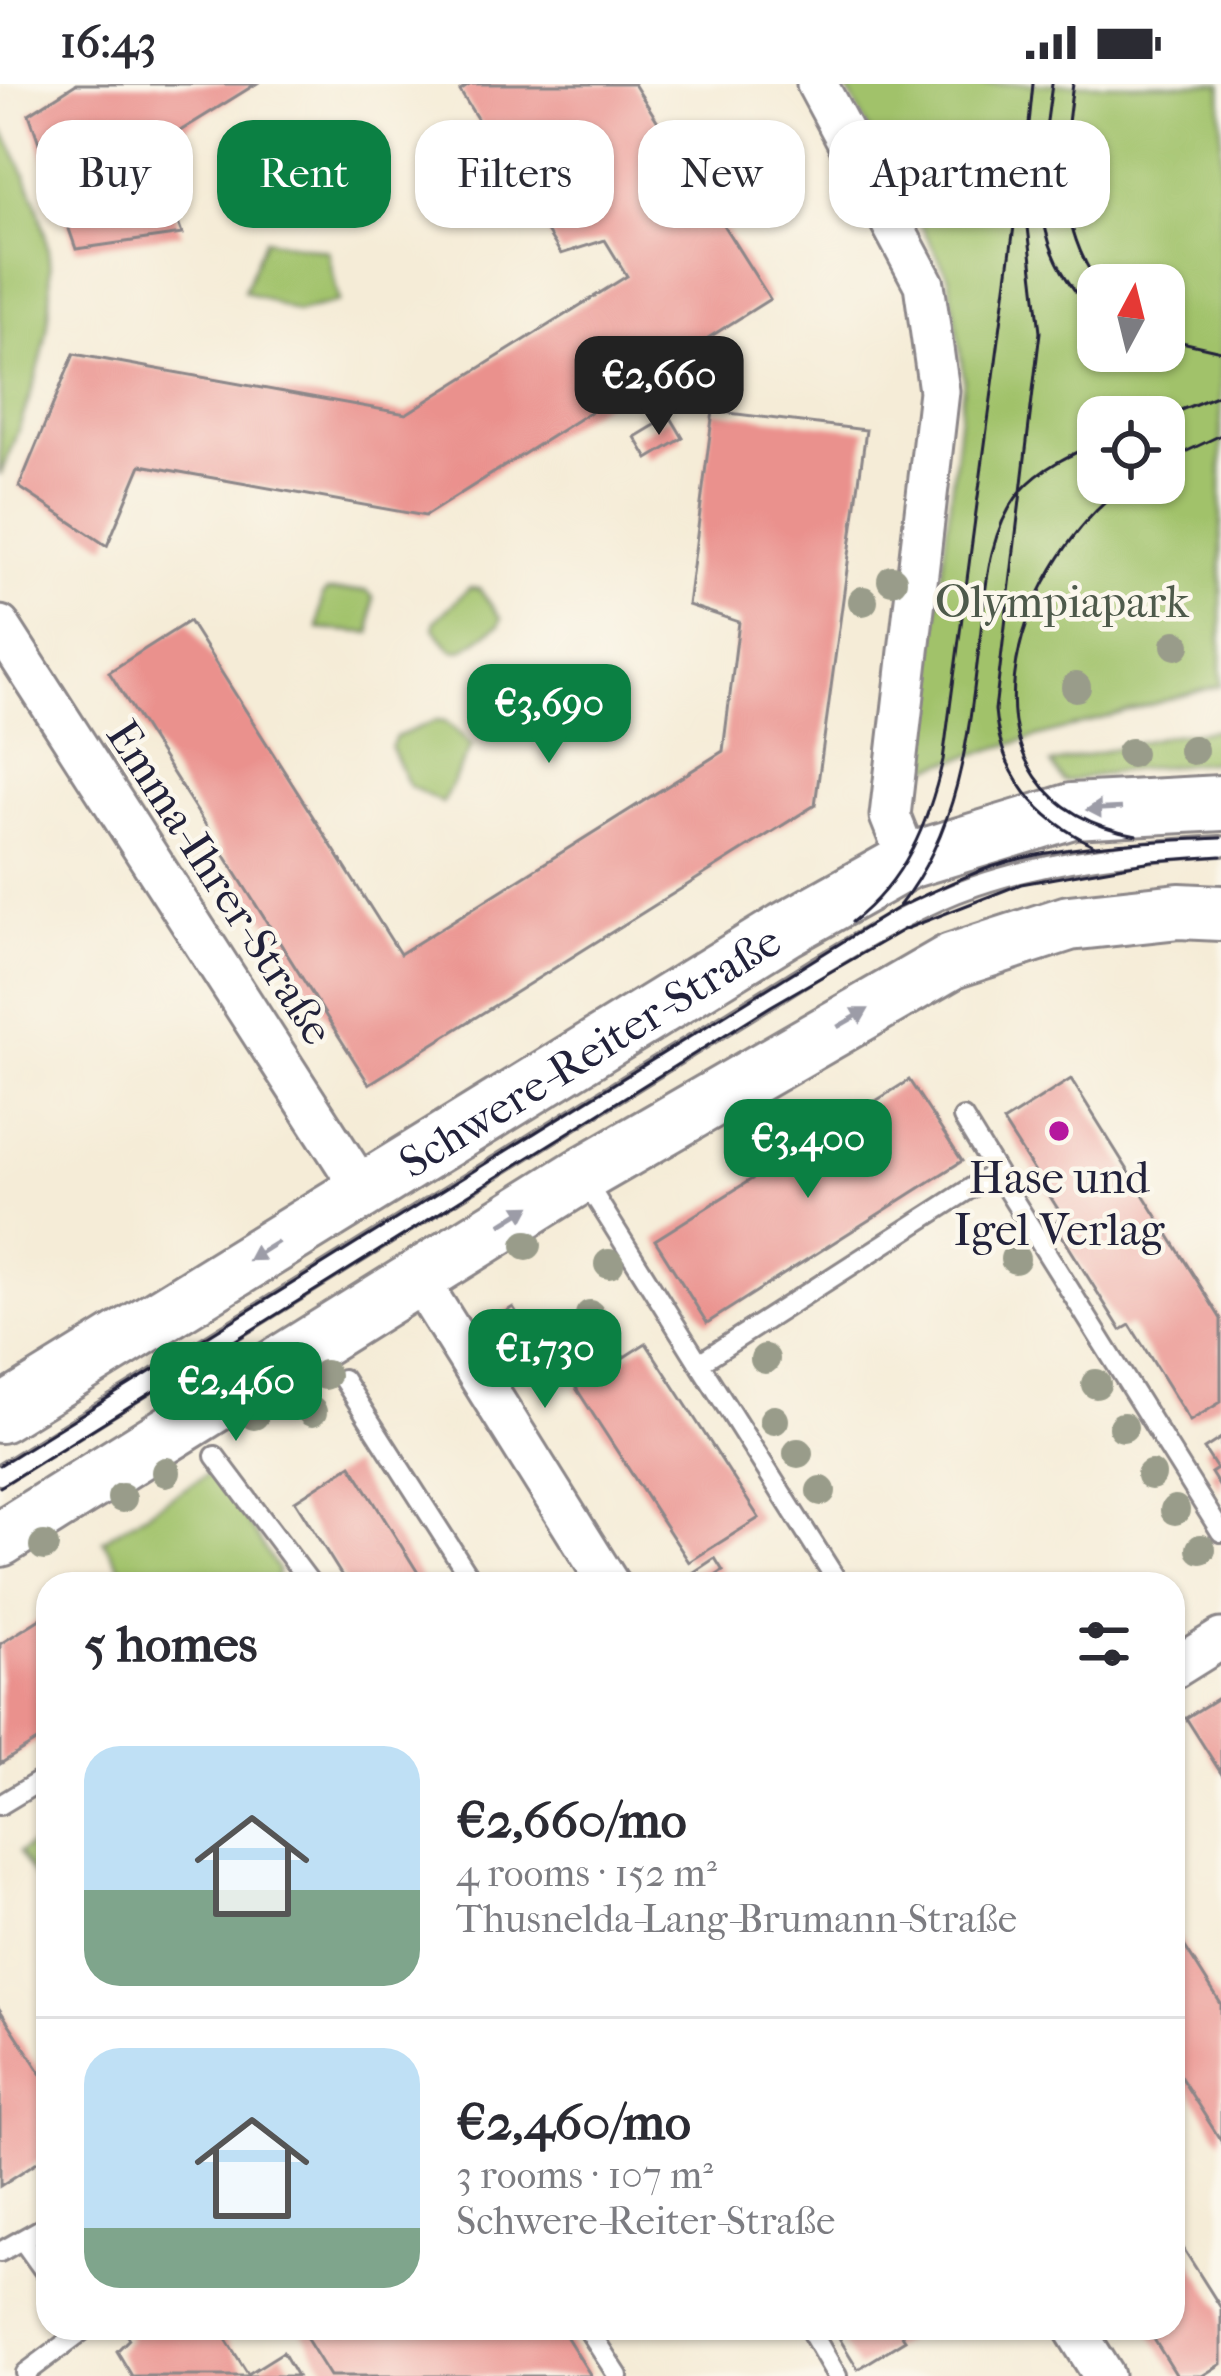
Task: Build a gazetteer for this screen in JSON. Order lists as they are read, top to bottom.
{
  "streets": {
    "main road": ["Schwere-Reiter-Straße"],
    "street": ["Emma-Ihrer-Straße"]
  },
  "crossings": [
    ["Emma-Ihrer-Straße", "Schwere-Reiter-Straße"]
  ],
  "parks": ["Olympiapark"],
  "places": ["Hase und Igel Verlag"],
  "north": "top",
  "page": {
    "status": "16:43",
    "chip": [
      "Buy",
      "Rent",
      "Filters",
      "New",
      "Apartment"
    ],
    "price": [
      "€2,660",
      "€3,690",
      "€3,400",
      "€1,730",
      "€2,460"
    ],
    "heading": "5 homes",
    "list": [
      {
        "name": "€2,660/mo",
        "note": "4 rooms · 152 m² · Thusnelda-Lang-Brumann-Straße"
      },
      {
        "name": "€2,460/mo",
        "note": "3 rooms · 107 m² · Schwere-Reiter-Straße"
      }
    ]
  }
}
